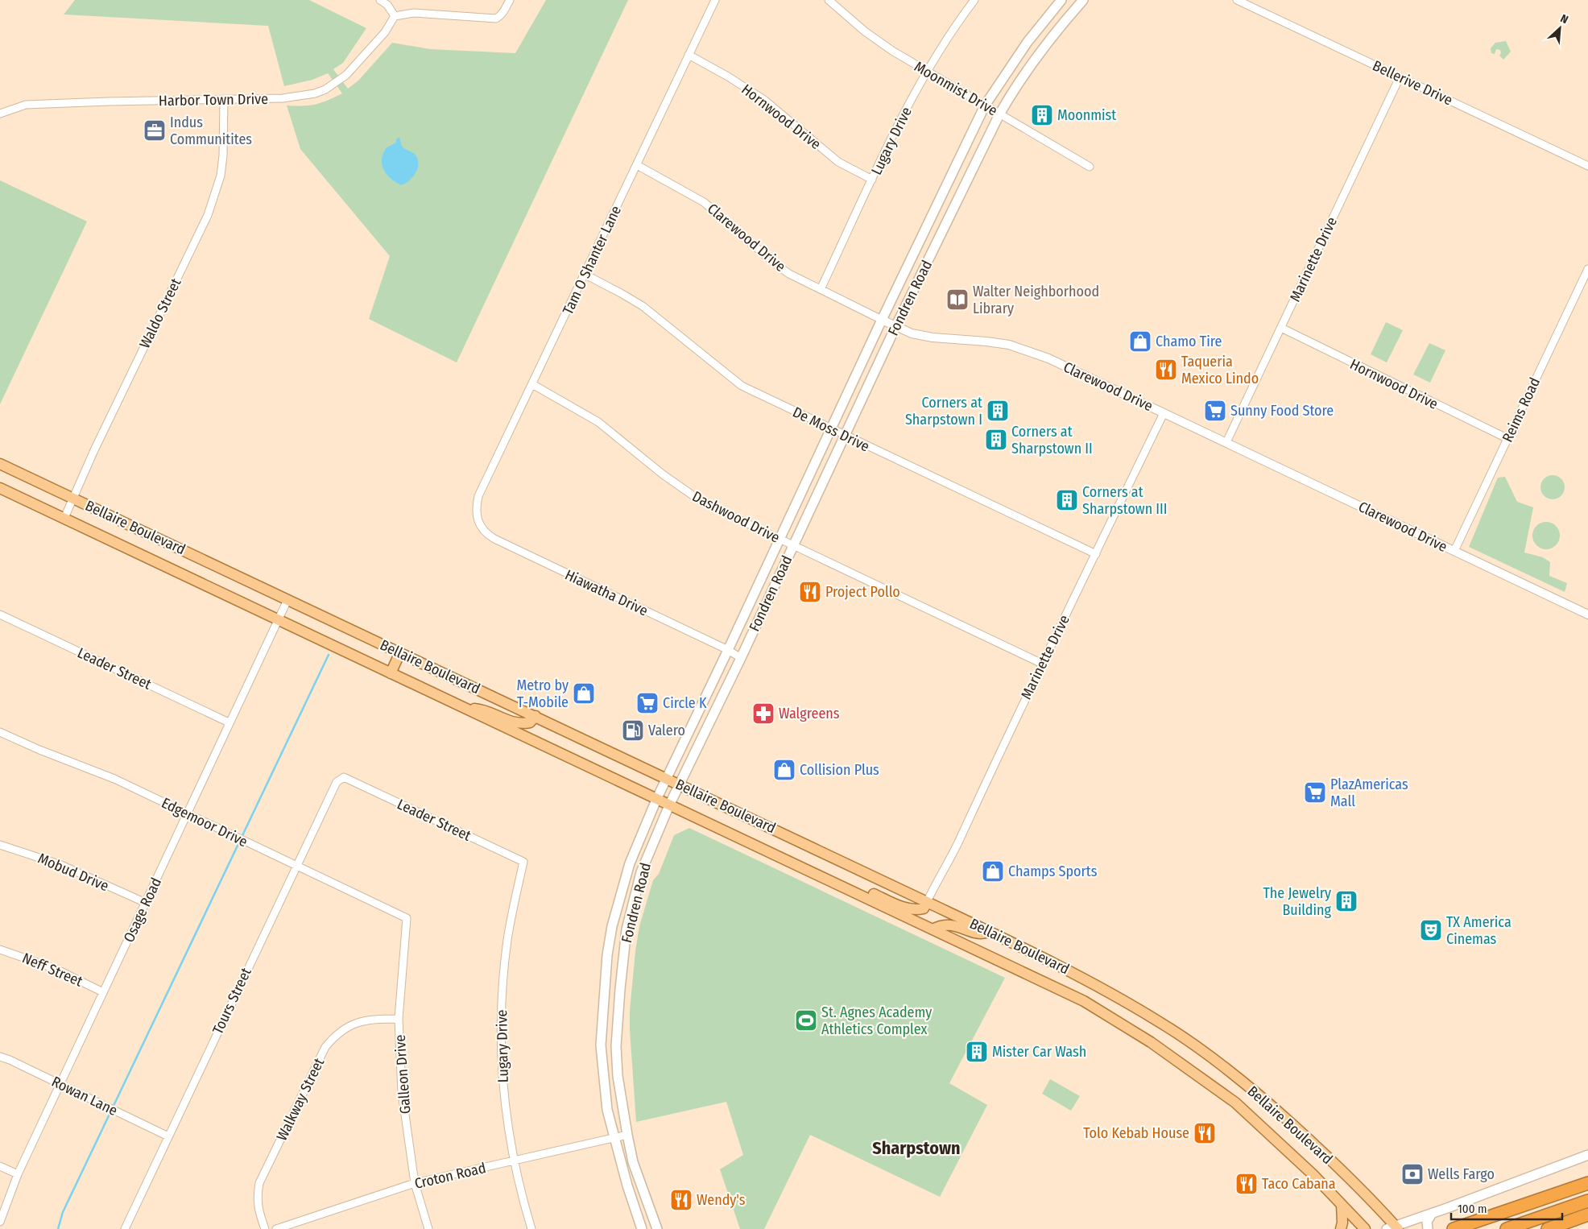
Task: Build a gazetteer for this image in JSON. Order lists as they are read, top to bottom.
{
  "streets": {
    "main road": ["Fondren Road", "Bellaire Boulevard"],
    "street": [
      "Bellerive Drive",
      "Moonmist Drive",
      "Harbor Town Drive",
      "Hornwood Drive",
      "Lugary Drive",
      "Clarewood Drive",
      "Marinette Drive",
      "Tam O Shanter Lane",
      "Waldo Street",
      "Reims Road",
      "De Moss Drive",
      "Dashwood Drive",
      "Hiawatha Drive",
      "Leader Street",
      "Edgemoor Drive",
      "Mobud Drive",
      "Osage Road",
      "Neff Street",
      "Tours Street",
      "Galleon Drive",
      "Rowan Lane",
      "Walkway Street",
      "Croton Road"
    ]
  },
  "crossings": [
    ["Bellerive Drive", "Marinette Drive"],
    ["Moonmist Drive", "Lugary Drive"],
    ["Moonmist Drive", "Fondren Road"],
    ["Harbor Town Drive", "Waldo Street"],
    ["Hornwood Drive", "Lugary Drive"],
    ["Hornwood Drive", "Marinette Drive"],
    ["Hornwood Drive", "Tam O Shanter Lane"],
    ["Hornwood Drive", "Reims Road"],
    ["Lugary Drive", "Clarewood Drive"],
    ["Lugary Drive", "Leader Street"],
    ["Lugary Drive", "Croton Road"],
    ["Clarewood Drive", "Marinette Drive"],
    ["Clarewood Drive", "Tam O Shanter Lane"],
    ["Clarewood Drive", "Fondren Road"],
    ["Clarewood Drive", "Reims Road"],
    ["Marinette Drive", "De Moss Drive"],
    ["Marinette Drive", "Dashwood Drive"],
    ["Marinette Drive", "Bellaire Boulevard"],
    ["Tam O Shanter Lane", "De Moss Drive"],
    ["Tam O Shanter Lane", "Dashwood Drive"],
    ["Tam O Shanter Lane", "Hiawatha Drive"],
    ["Fondren Road", "De Moss Drive"],
    ["Fondren Road", "Dashwood Drive"],
    ["Fondren Road", "Bellaire Boulevard"],
    ["Fondren Road", "Hiawatha Drive"],
    ["Fondren Road", "Croton Road"],
    ["Waldo Street", "Bellaire Boulevard"],
    ["Bellaire Boulevard", "Osage Road"],
    ["Leader Street", "Osage Road"],
    ["Leader Street", "Tours Street"],
    ["Edgemoor Drive", "Osage Road"],
    ["Edgemoor Drive", "Tours Street"],
    ["Edgemoor Drive", "Galleon Drive"],
    ["Mobud Drive", "Osage Road"],
    ["Osage Road", "Neff Street"],
    ["Osage Road", "Rowan Lane"],
    ["Tours Street", "Rowan Lane"],
    ["Galleon Drive", "Walkway Street"],
    ["Galleon Drive", "Croton Road"]
  ],
  "districts": ["Sharpstown"],
  "places": {
    "building": [
      "Moonmist",
      "Corners at Sharpstown I",
      "Corners at Sharpstown II",
      "Corners at Sharpstown III",
      "The Jewelry Building",
      "Mister Car Wash"
    ],
    "office": ["Indus Communitites"],
    "library": ["Walter Neighborhood Library"],
    "shop": [
      "Chamo Tire",
      "Metro by T-Mobile",
      "Collision Plus",
      "Champs Sports"
    ],
    "restaurant": [
      "Taqueria Mexico Lindo",
      "Project Pollo",
      "Tolo Kebab House",
      "Taco Cabana",
      "Wendy's"
    ],
    "supermarket": ["Sunny Food Store", "Circle K", "PlazAmericas Mall"],
    "pharmacy": ["Walgreens"],
    "fuel station": ["Valero"],
    "theatre": ["TX America Cinemas"],
    "sports": ["St. Agnes Academy Athletics Complex"],
    "bank": ["Wells Fargo"]
  },
  "scale_bar": "100 m",
  "north": "top right"
}
